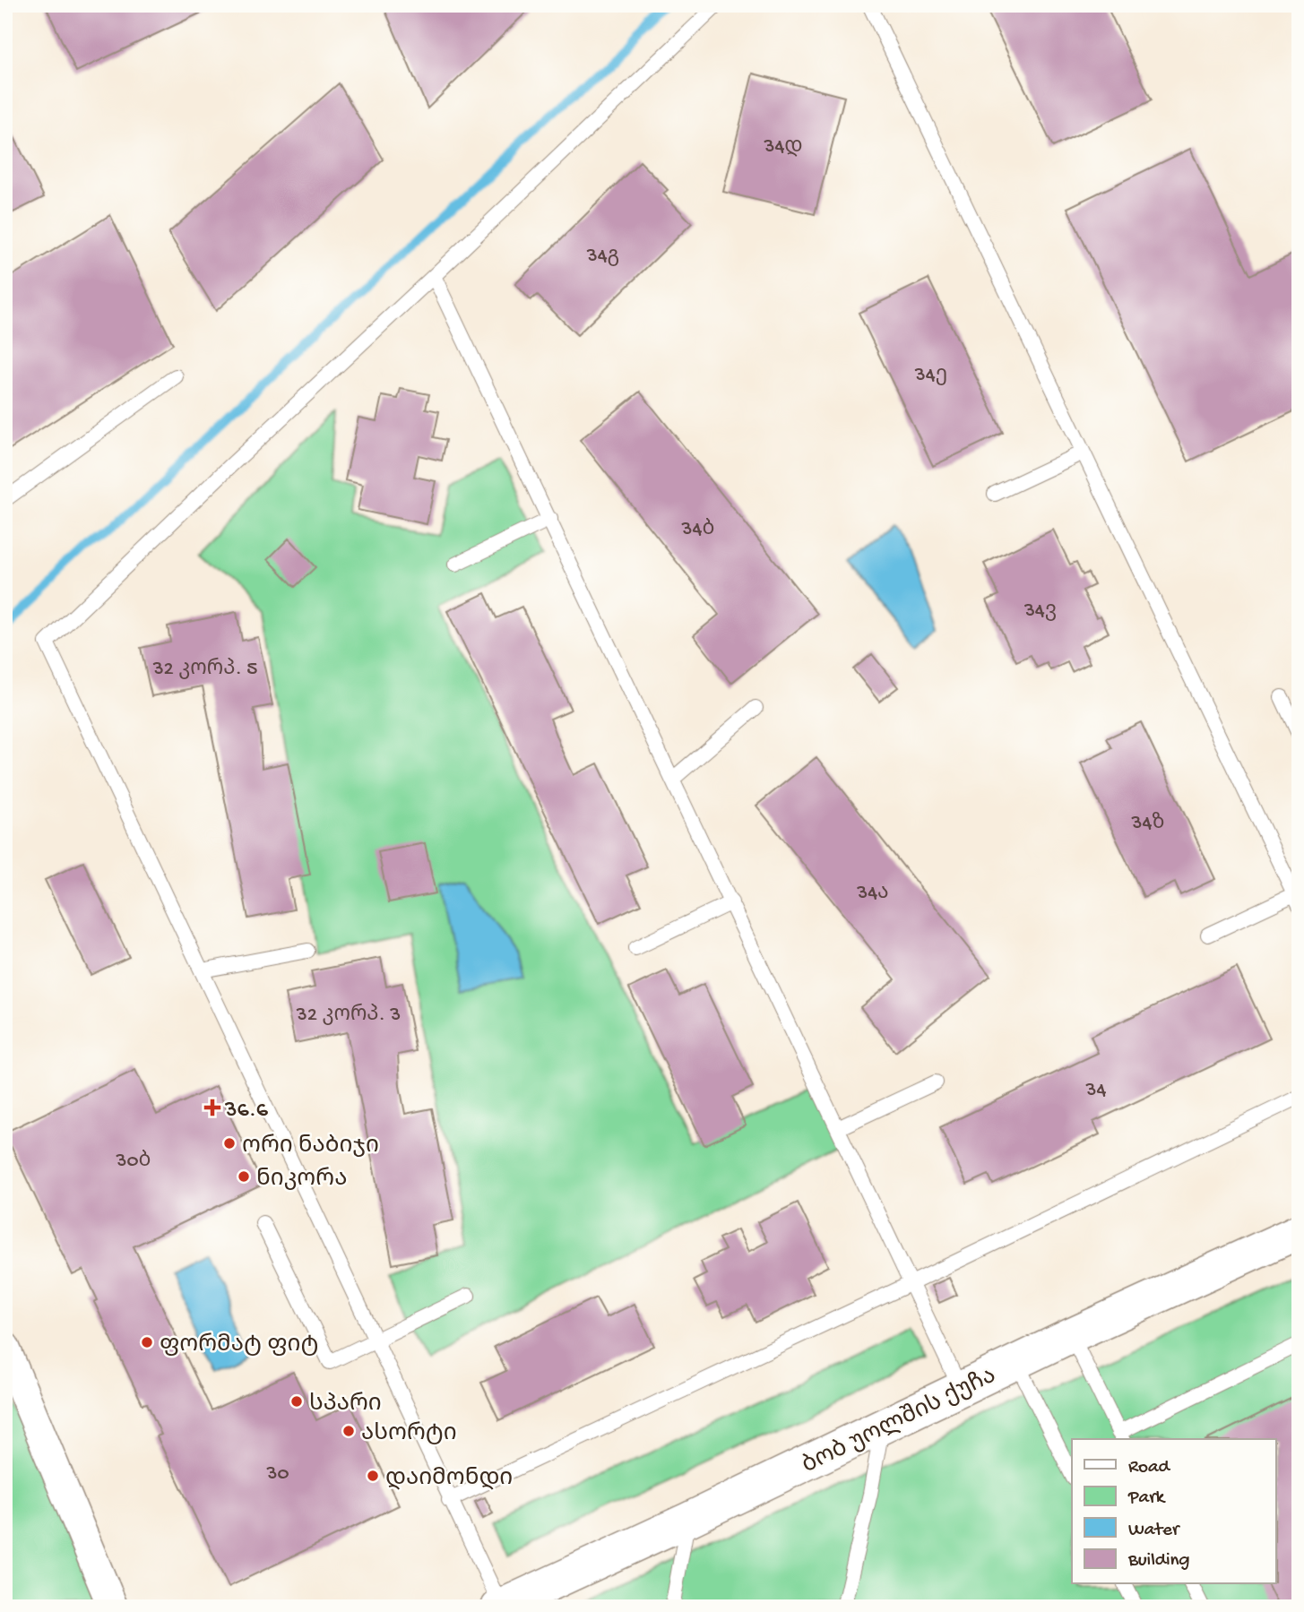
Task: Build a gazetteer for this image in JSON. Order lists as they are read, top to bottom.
{
  "streets": {
    "street": ["ბობ უოლშის ქუჩა"]
  },
  "places": {
    "health": ["36.6"],
    "other": [
      "ორი ნაბიჯი",
      "ნიკორა",
      "ფორმატ ფიტ",
      "სპარი",
      "ასორტი",
      "დაიმონდი"
    ]
  },
  "house_numbers": [
    "34დ",
    "34გ",
    "34ე",
    "34ბ",
    "34ვ",
    "32 კორპ. 5",
    "34ზ",
    "34ა",
    "32 კორპ. 3",
    "34",
    "30ბ",
    "30"
  ],
  "legend": [
    "Road",
    "Park",
    "Water",
    "Building"
  ]
}
